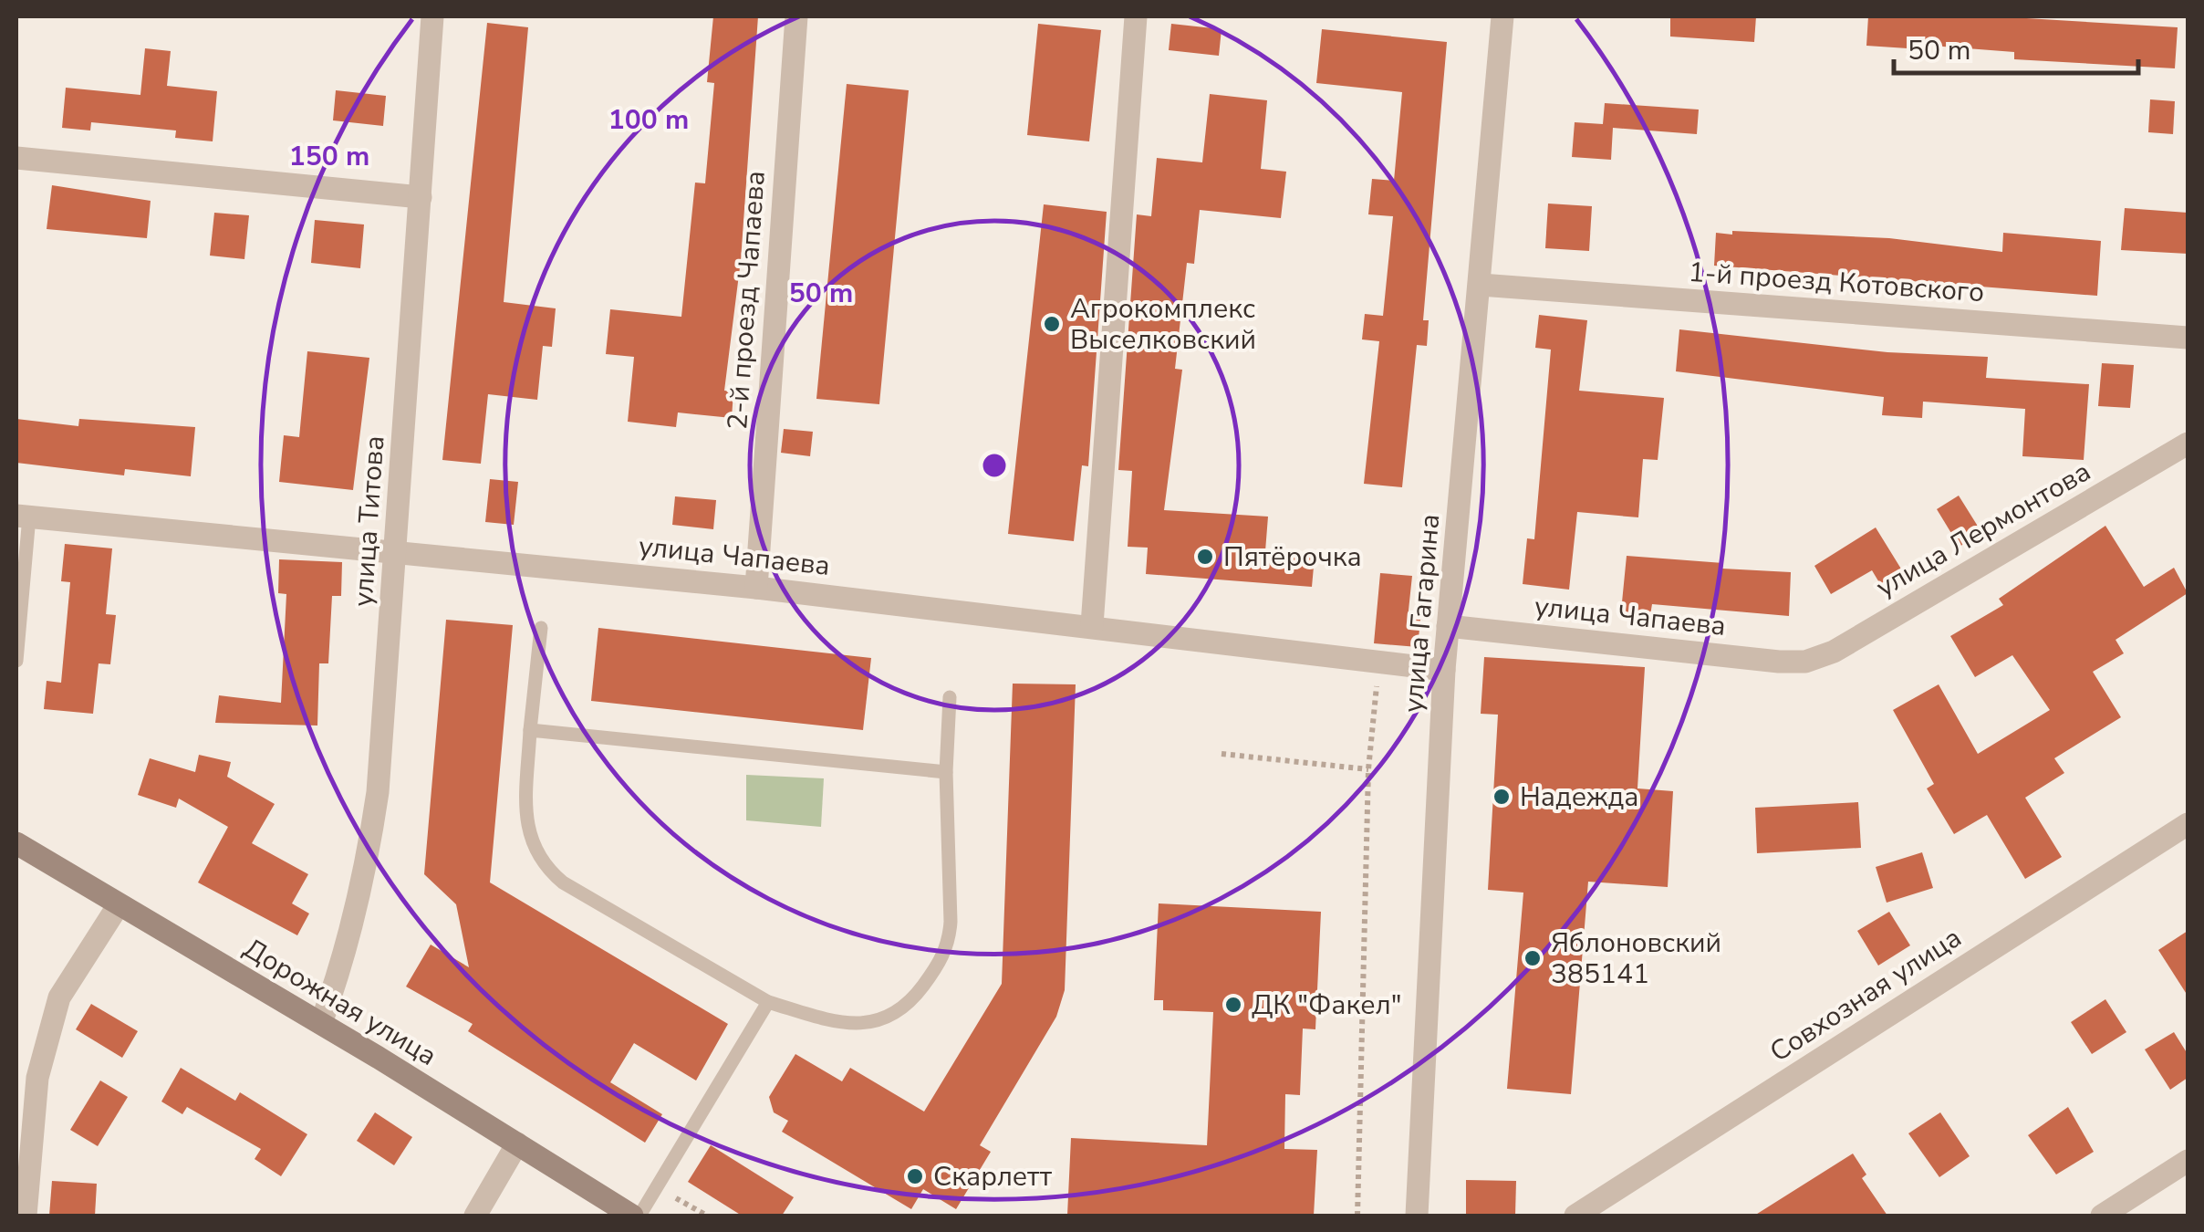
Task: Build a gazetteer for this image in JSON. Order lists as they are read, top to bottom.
{
  "streets": {
    "main road": ["Дорожная улица"],
    "street": [
      "1-й проезд Котовского",
      "2-й проезд Чапаева",
      "улица Титова",
      "улица Лермонтова",
      "улица Чапаева",
      "улица Гагарина",
      "Совхозная улица"
    ]
  },
  "crossings": [
    ["1-й проезд Котовского", "улица Гагарина"],
    ["2-й проезд Чапаева", "улица Чапаева"],
    ["улица Титова", "улица Чапаева"],
    ["улица Титова", "Дорожная улица"],
    ["улица Лермонтова", "улица Чапаева"],
    ["улица Чапаева", "улица Гагарина"]
  ],
  "places": [
    "Агрокомплекс Выселковский",
    "Пятёрочка",
    "Надежда",
    "Яблоновский 385141",
    "ДК \"Факел\"",
    "Скарлетт"
  ],
  "scale_bar": "50 m",
  "rings": ["100 m", "150 m", "50 m"]
}
